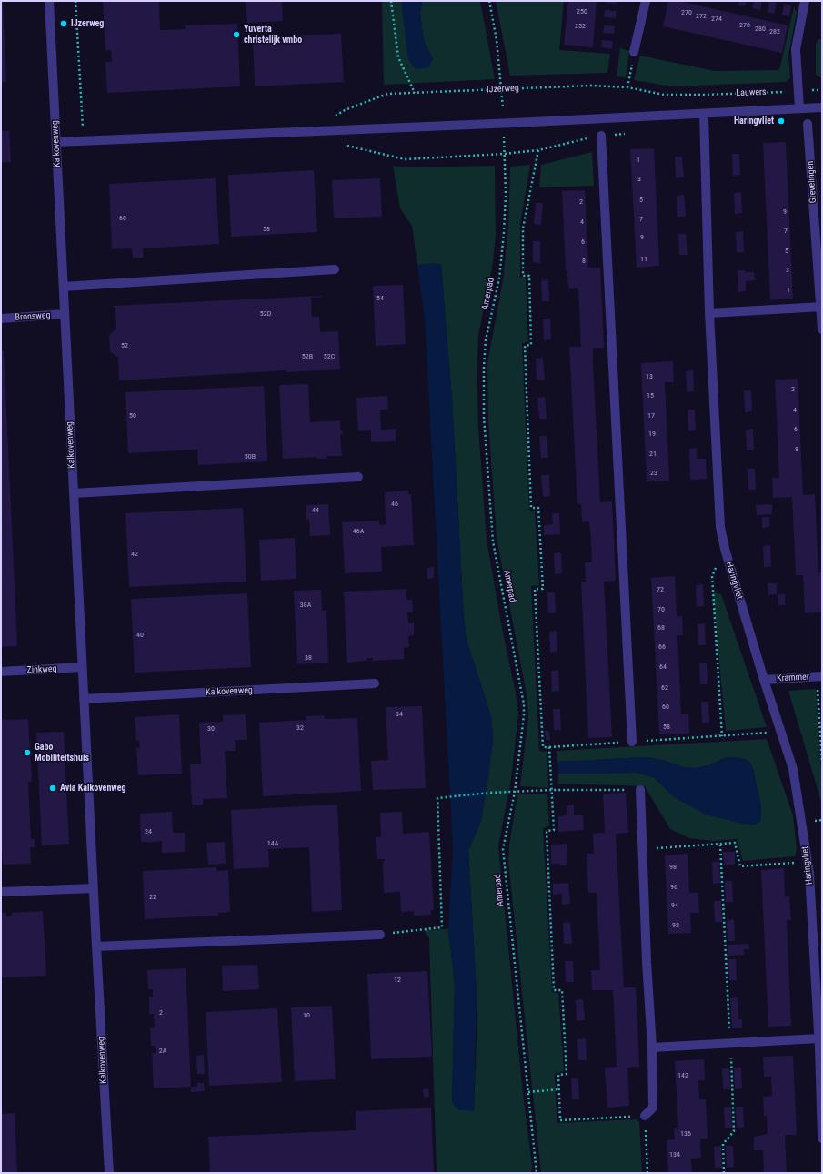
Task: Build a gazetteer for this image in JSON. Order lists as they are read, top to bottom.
{
  "streets": {
    "street": [
      "Lauwers",
      "Kalkovenweg",
      "Grevelingen",
      "Bronsweg",
      "Haringvliet",
      "Zinkweg",
      "Krammer"
    ],
    "path": ["IJzerweg", "Amerpad"]
  },
  "crossings": [
    ["IJzerweg", "Lauwers"],
    ["IJzerweg", "Amerpad"],
    ["Lauwers", "Haringvliet"],
    ["Kalkovenweg", "Bronsweg"],
    ["Kalkovenweg", "Zinkweg"],
    ["Haringvliet", "Krammer"]
  ],
  "places": [
    "IJzerweg",
    "Yuverta christelijk vmbo",
    "Haringvliet",
    "Gabo Mobiliteitshuis",
    "Avia Kalkovenweg"
  ],
  "house_numbers": [
    "250",
    "270",
    "272",
    "274",
    "278",
    "252",
    "280",
    "282",
    "1",
    "3",
    "5",
    "2",
    "9",
    "60",
    "7",
    "4",
    "58",
    "7",
    "9",
    "6",
    "5",
    "11",
    "8",
    "3",
    "1",
    "54",
    "52D",
    "52",
    "52B",
    "52C",
    "13",
    "2",
    "15",
    "4",
    "50",
    "17",
    "6",
    "19",
    "8",
    "21",
    "50B",
    "23",
    "46",
    "44",
    "46A",
    "42",
    "72",
    "38A",
    "70",
    "68",
    "40",
    "66",
    "38",
    "64",
    "62",
    "60",
    "34",
    "58",
    "32",
    "30",
    "24",
    "14A",
    "98",
    "96",
    "22",
    "94",
    "92",
    "12",
    "2",
    "10",
    "2A",
    "142",
    "136",
    "134"
  ]
}
